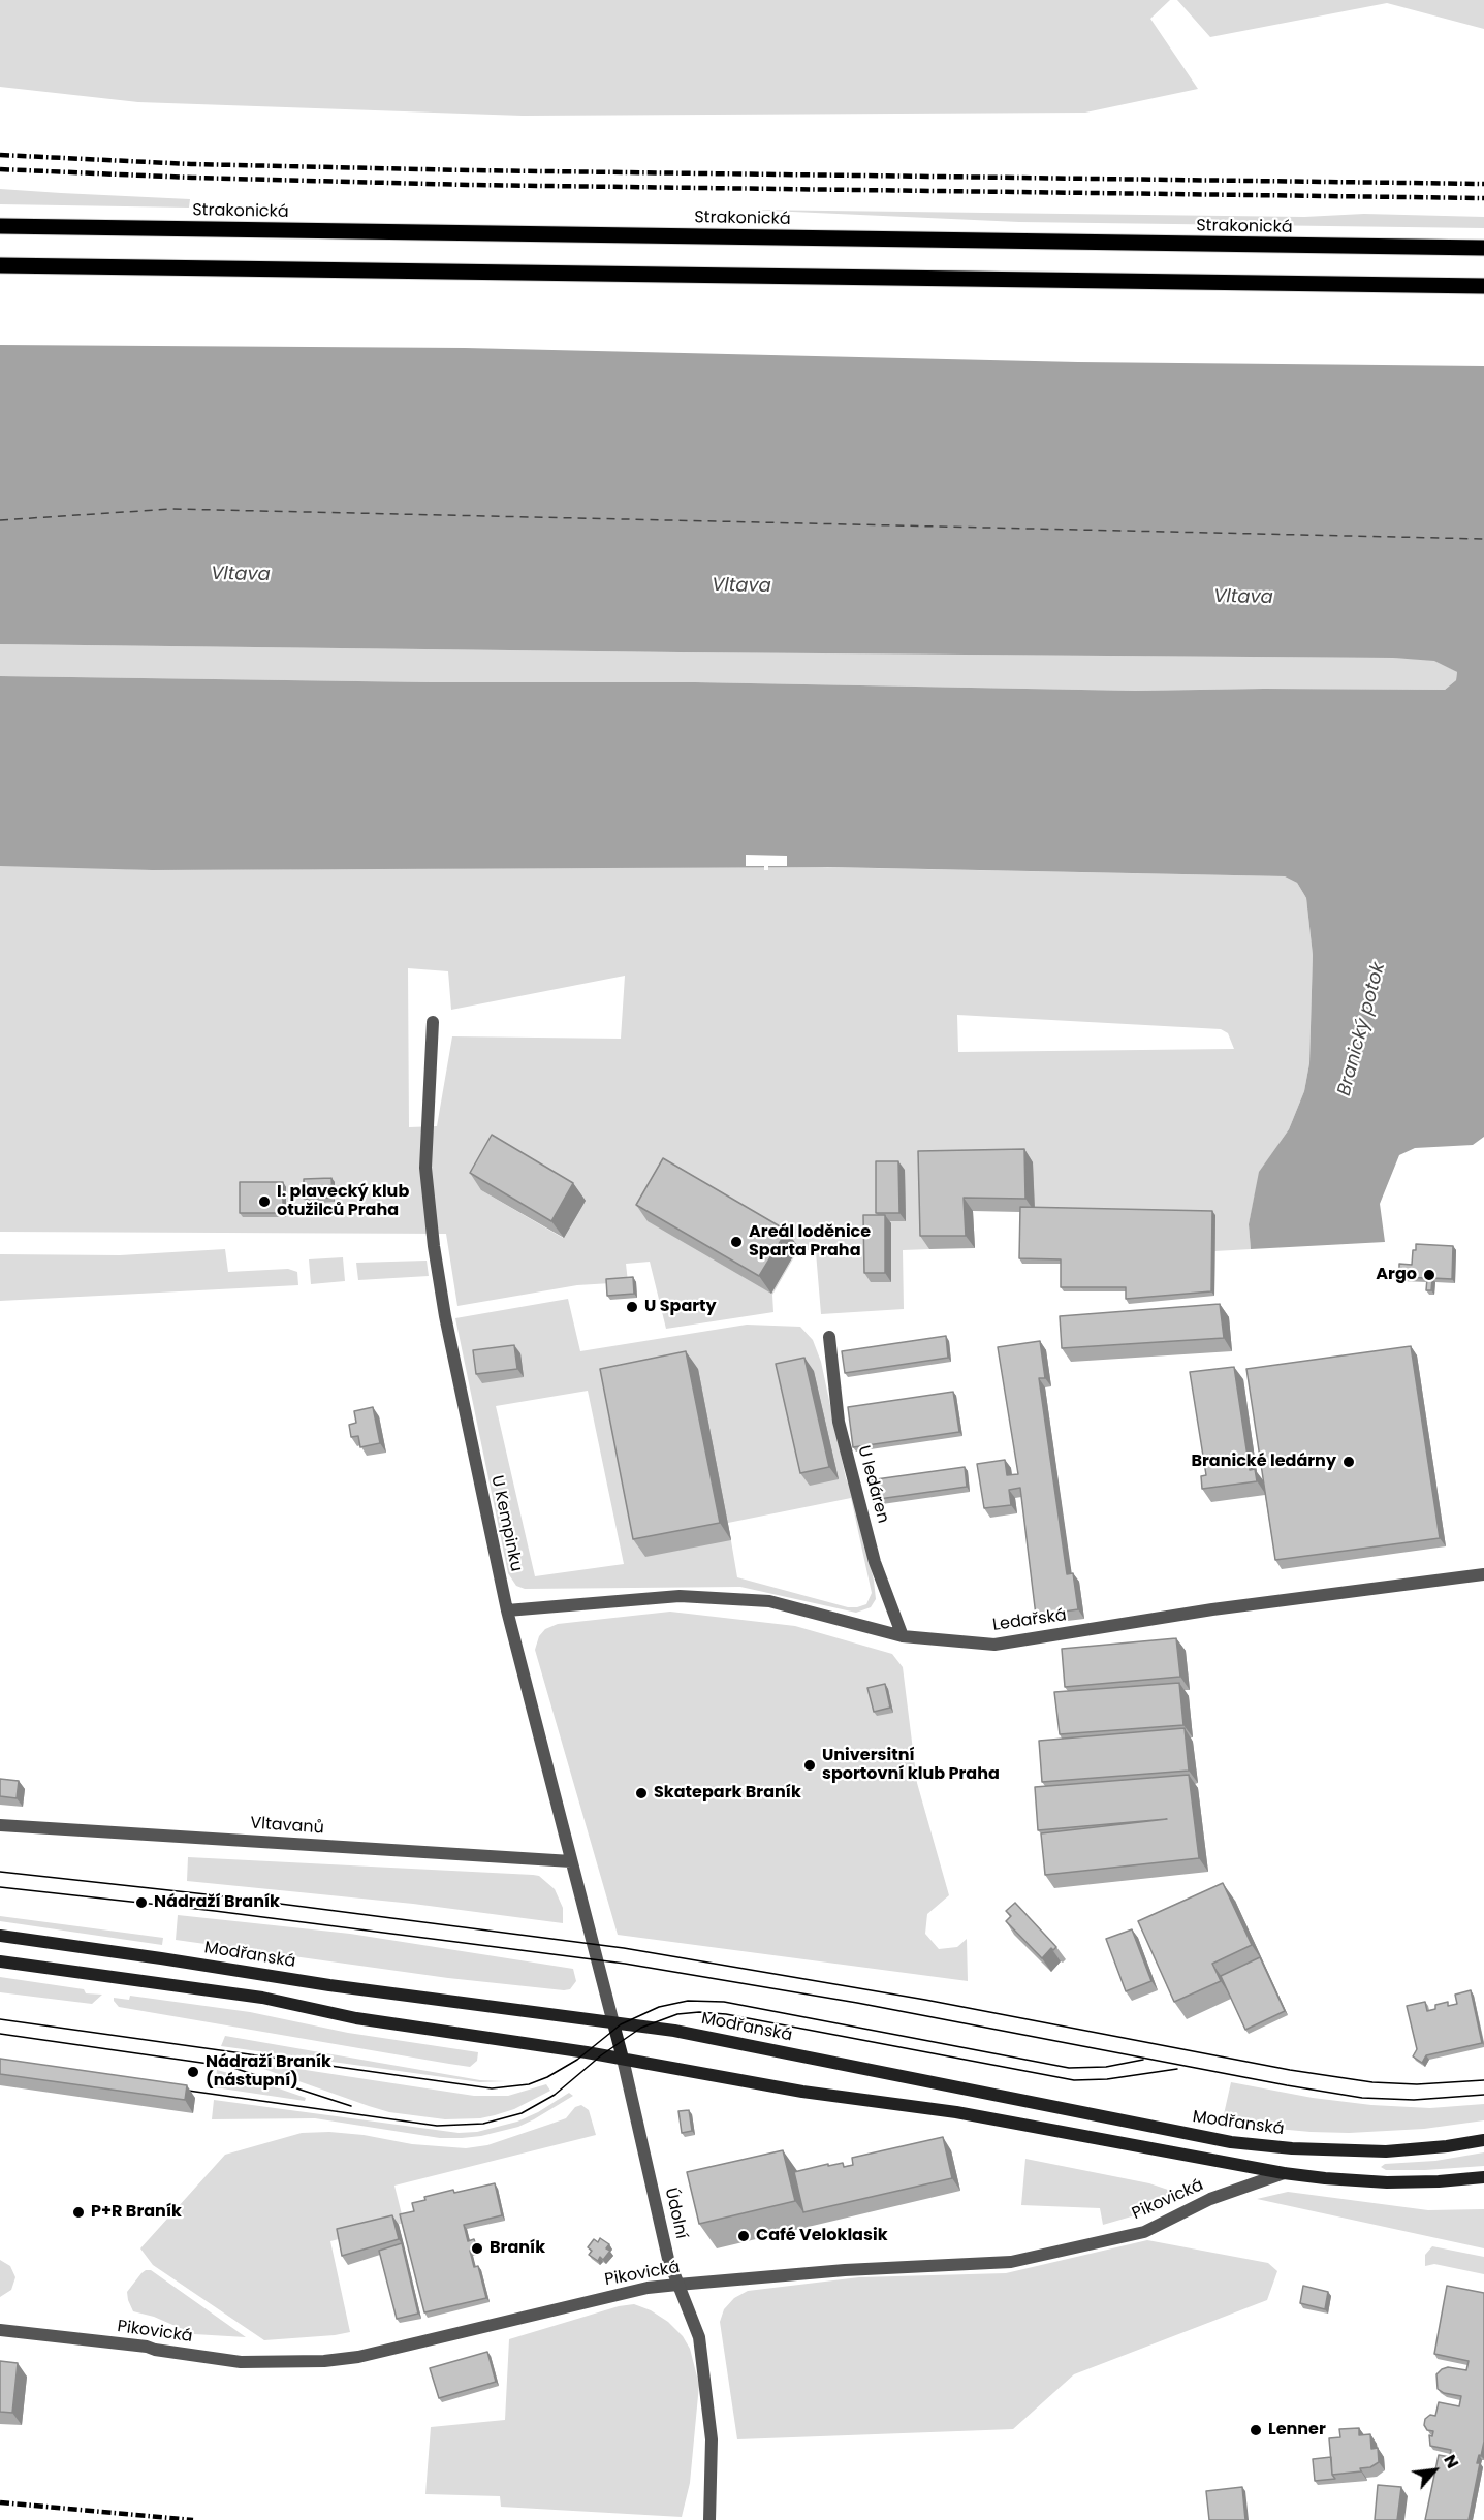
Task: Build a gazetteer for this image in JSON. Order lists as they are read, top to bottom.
{
  "streets": {
    "main road": ["Strakonická", "Modřanská"],
    "street": [
      "U ledáren",
      "U Kempinku",
      "Ledařská",
      "Vltavanů",
      "Pikovická",
      "Údolní"
    ]
  },
  "crossings": [
    ["U ledáren", "Ledařská"],
    ["U Kempinku", "Ledařská"],
    ["U Kempinku", "Vltavanů"],
    ["U Kempinku", "Modřanská"],
    ["Pikovická", "Údolní"]
  ],
  "water": ["Vltava", "Branický potok"],
  "places": [
    "I. plavecký klub otužilců Praha",
    "Areál loděnice Sparta Praha",
    "Argo",
    "U Sparty",
    "Branické ledárny",
    "Universitní sportovní klub Praha",
    "Skatepark Braník",
    "Nádraží Braník",
    "Nádraží Braník (nástupní)",
    "P+R Braník",
    "Café Veloklasik",
    "Braník",
    "Lenner"
  ],
  "north": "top right"
}
